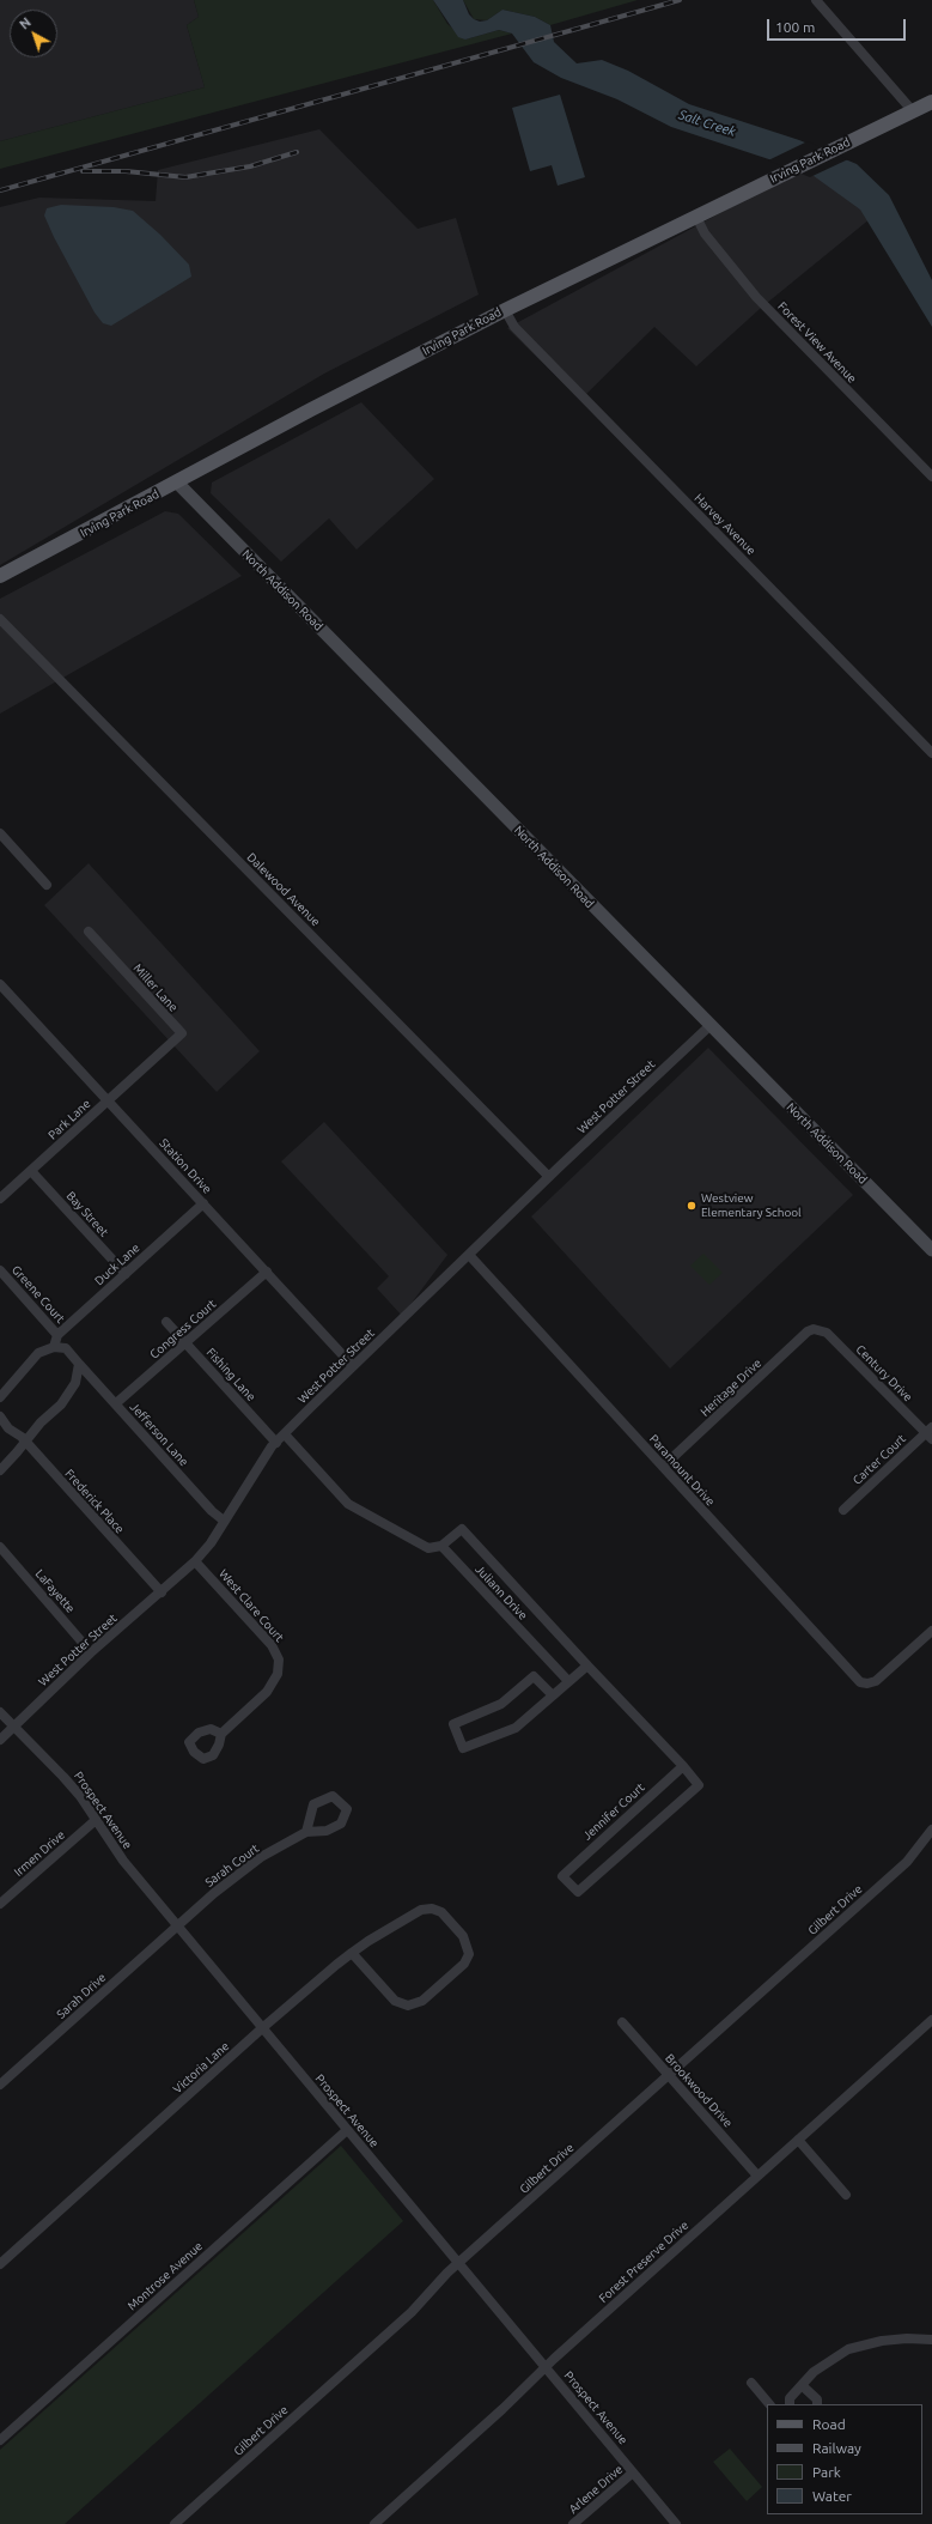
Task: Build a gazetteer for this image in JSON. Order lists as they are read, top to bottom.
{
  "streets": {
    "main road": ["Irving Park Road"],
    "street": [
      "Forest View Avenue",
      "Harvey Avenue",
      "North Addison Road",
      "Dalewood Avenue",
      "Miller Lane",
      "West Potter Street",
      "Park Lane",
      "Station Drive",
      "Bay Street",
      "Duck Lane",
      "Greene Court",
      "Congress Court",
      "Century Drive",
      "Fishing Lane",
      "Heritage Drive",
      "Jefferson Lane",
      "Carter Court",
      "Paramount Drive",
      "Frederick Place",
      "LaFayette",
      "Juliann Drive",
      "West Clare Court",
      "Prospect Avenue",
      "Jennifer Court",
      "Irmen Drive",
      "Sarah Court",
      "Gilbert Drive",
      "Sarah Drive",
      "Victoria Lane",
      "Brookwood Drive",
      "Forest Preserve Drive",
      "Montrose Avenue",
      "Arlene Drive"
    ]
  },
  "crossings": [
    ["Irving Park Road", "Forest View Avenue"],
    ["Irving Park Road", "Harvey Avenue"],
    ["Irving Park Road", "North Addison Road"],
    ["North Addison Road", "West Potter Street"],
    ["Dalewood Avenue", "West Potter Street"],
    ["Miller Lane", "Park Lane"],
    ["West Potter Street", "Station Drive"],
    ["West Potter Street", "Fishing Lane"],
    ["West Potter Street", "Jefferson Lane"],
    ["West Potter Street", "Paramount Drive"],
    ["West Potter Street", "Frederick Place"],
    ["West Potter Street", "LaFayette"],
    ["West Potter Street", "West Clare Court"],
    ["West Potter Street", "Prospect Avenue"],
    ["Park Lane", "Station Drive"],
    ["Park Lane", "Bay Street"],
    ["Station Drive", "Duck Lane"],
    ["Station Drive", "Congress Court"],
    ["Bay Street", "Duck Lane"],
    ["Duck Lane", "Greene Court"],
    ["Congress Court", "Fishing Lane"],
    ["Congress Court", "Jefferson Lane"],
    ["Century Drive", "Heritage Drive"],
    ["Century Drive", "Carter Court"],
    ["Heritage Drive", "Paramount Drive"],
    ["Prospect Avenue", "Irmen Drive"],
    ["Prospect Avenue", "Sarah Court"],
    ["Prospect Avenue", "Gilbert Drive"],
    ["Prospect Avenue", "Sarah Drive"],
    ["Prospect Avenue", "Victoria Lane"],
    ["Prospect Avenue", "Forest Preserve Drive"],
    ["Prospect Avenue", "Montrose Avenue"],
    ["Prospect Avenue", "Arlene Drive"],
    ["Sarah Court", "Sarah Drive"],
    ["Gilbert Drive", "Brookwood Drive"],
    ["Brookwood Drive", "Forest Preserve Drive"]
  ],
  "water": ["Salt Creek"],
  "places": ["Westview Elementary School"],
  "legend": [
    "Road",
    "Railway",
    "Park",
    "Water"
  ],
  "scale_bar": "100 m",
  "north": "top left"
}
